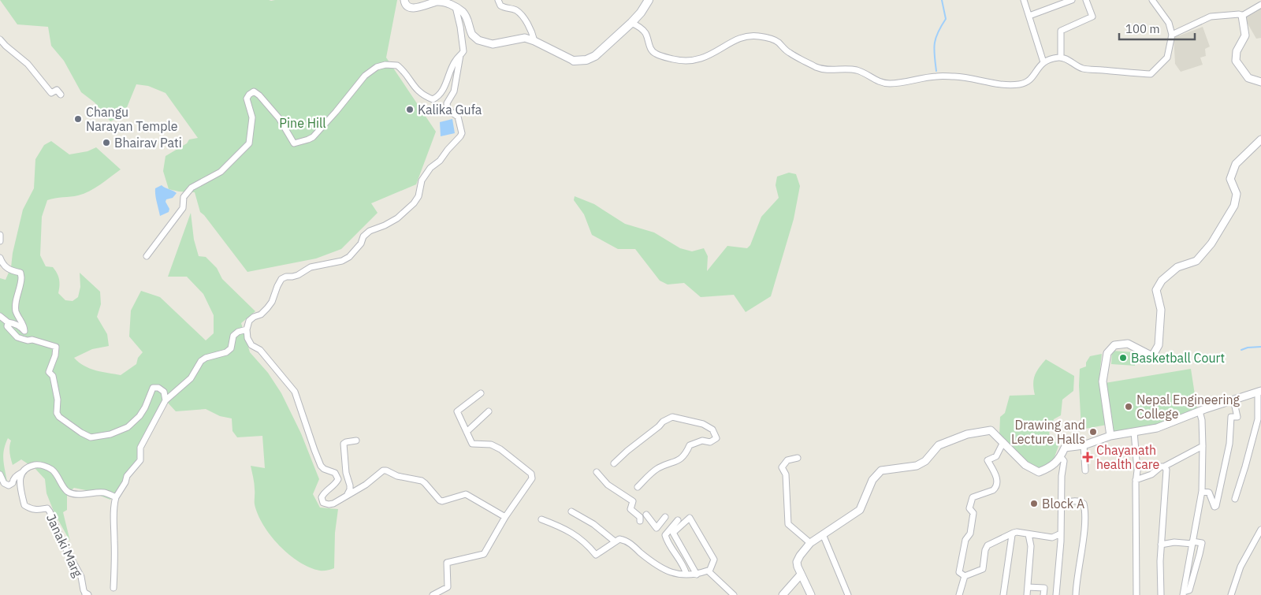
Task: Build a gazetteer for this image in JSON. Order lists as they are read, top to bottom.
{
  "streets": {
    "street": ["Janaki Marg"]
  },
  "parks": ["Pine Hill"],
  "places": {
    "other": [
      "Kalika Gufa",
      "Changu Narayan Temple",
      "Bhairav Pati",
      "Basketball Court",
      "Nepal Engineering College",
      "Drawing and Lecture Halls",
      "Block A"
    ],
    "health": ["Chayanath health care"]
  },
  "scale_bar": "100 m"
}
